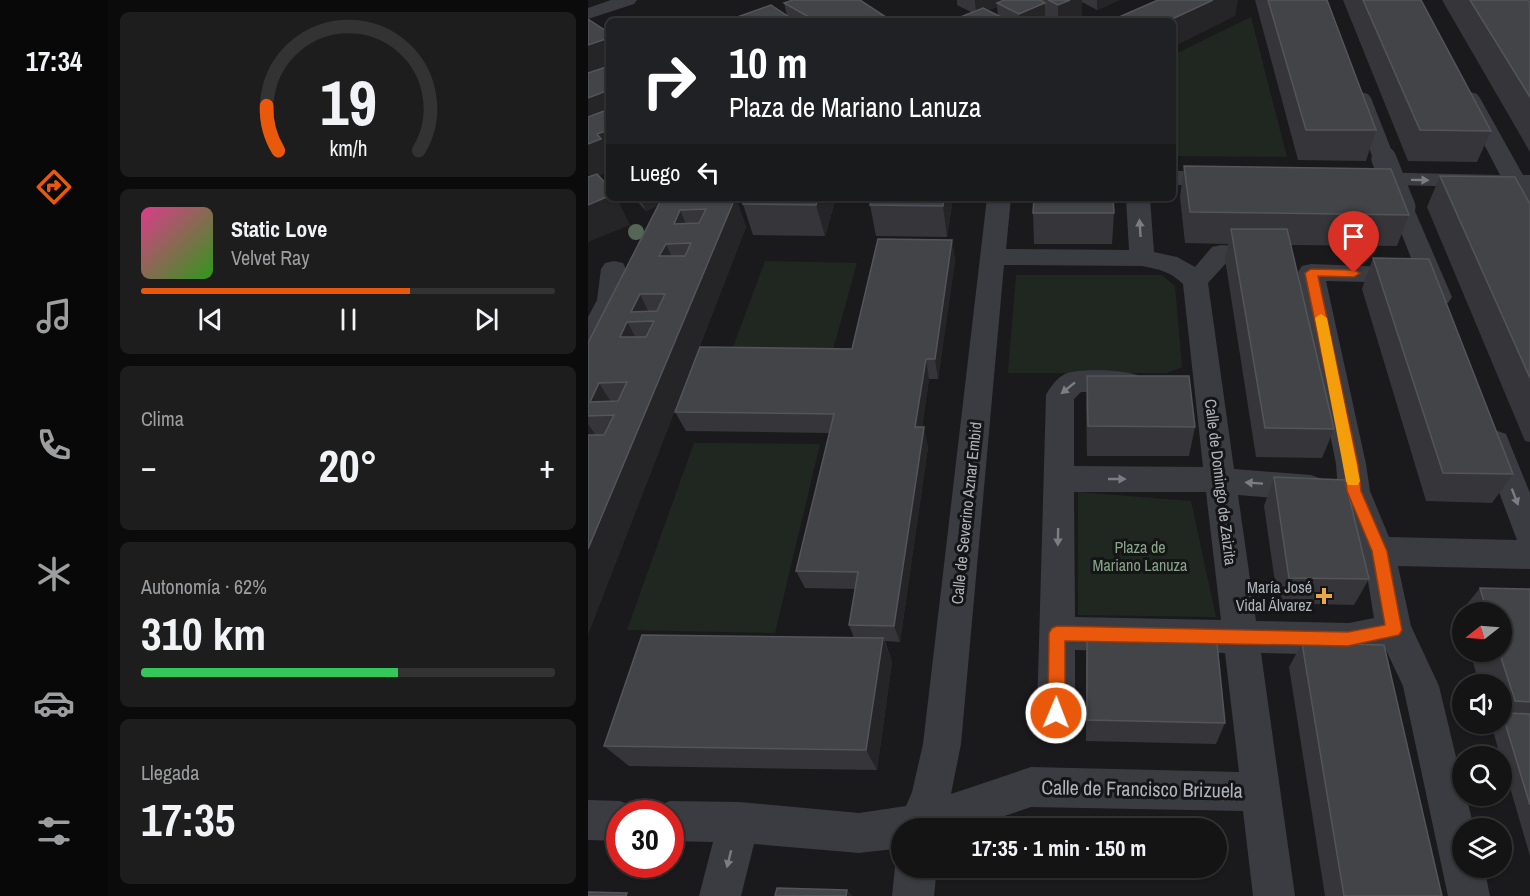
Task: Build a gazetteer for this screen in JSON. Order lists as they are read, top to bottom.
{
  "streets": {
    "street": ["Calle de Domingo de Zaizita", "Calle de Severino Aznar Embid", "Calle de Francisco Brizuela"]
  },
  "crossings": [
    ["Calle de Domingo de Zaizita", "Calle de Francisco Brizuela"]
  ],
  "parks": ["Plaza de Mariano Lanuza"],
  "places": {
    "health": ["María José Vidal Álvarez"]
  },
  "north": "left",
  "page": {
    "tabs": "17:34",
    "turn": ["10 m", "Plaza de Mariano Lanuza"],
    "then": "Luego",
    "song": ["Static Love", "Velvet Ray"],
    "tile": [
      "Clima",
      ["Autonomía · 62%", "310 km"],
      ["Llegada", "17:35"]
    ],
    "heat": ["−", "20°", "+"],
    "limit": "30",
    "trip": "17:35 · 1 min · 150 m",
    "gauge": ["19", "km/h"]
  }
}
